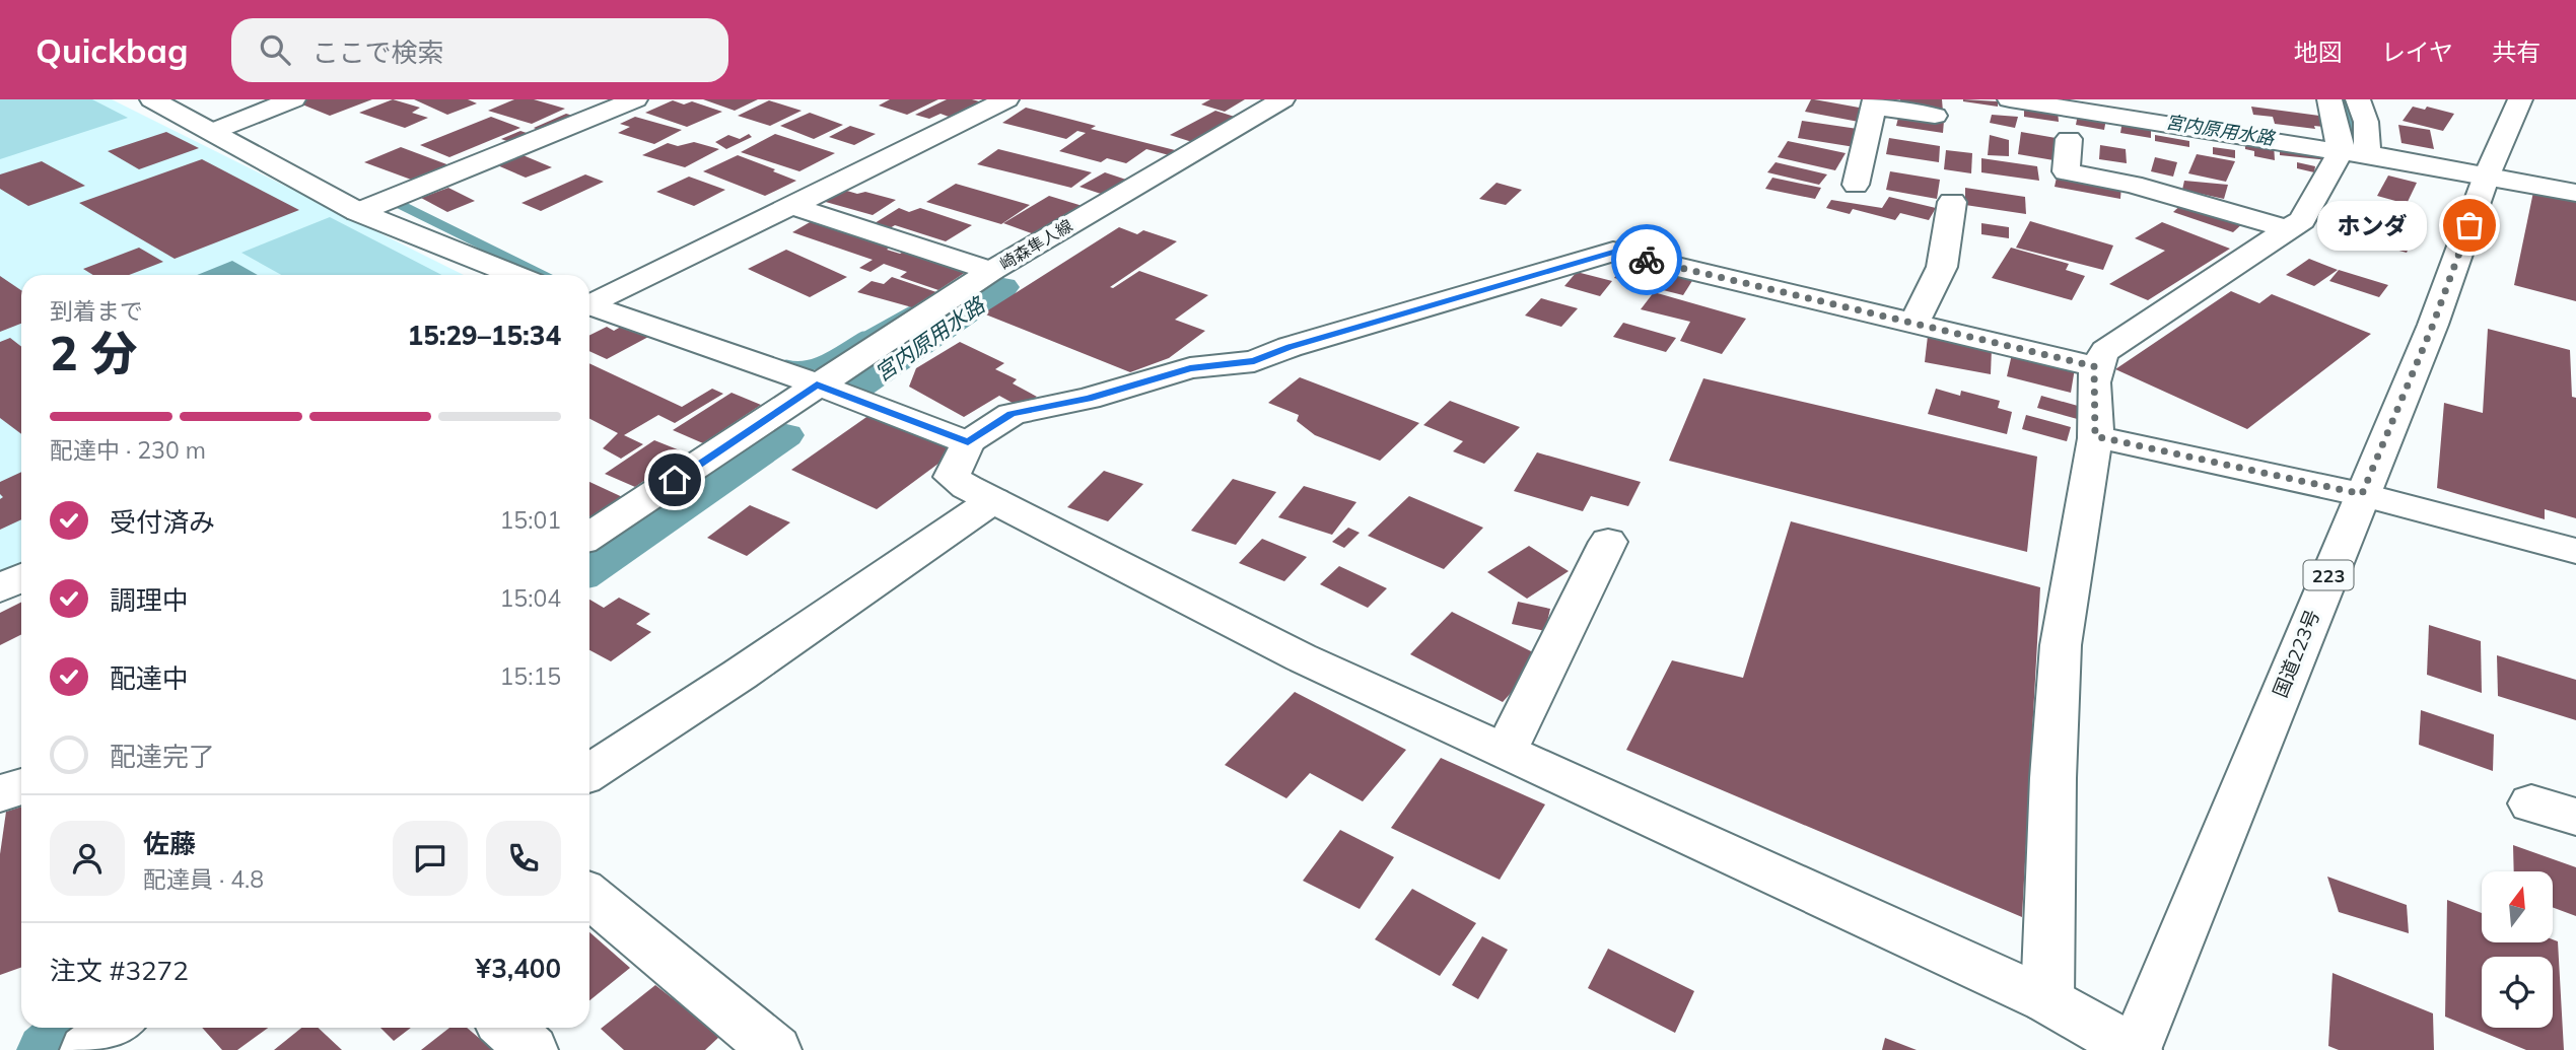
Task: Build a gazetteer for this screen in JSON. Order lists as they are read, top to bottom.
{
  "streets": {
    "main road": ["崎森隼人線", "223", "国道223号"]
  },
  "water": ["宮内原用水路"],
  "places": ["ホンダ"],
  "north": "top",
  "page": {
    "header": "Quickbag",
    "search": "ここで検索",
    "nav": ["地図", "レイヤ", "共有"],
    "bubble": "ホンダ",
    "heading": ["2 分", "到着まで", "15:29–15:34"],
    "panel": [
      "佐藤",
      "配達員 · 4.8",
      "注文 #3272",
      "¥3,400"
    ],
    "bar": "配達中 · 230 m",
    "list": [
      ["受付済み", "15:01"],
      ["調理中", "15:04"],
      ["配達中", "15:15"],
      "配達完了"
    ]
  }
}
